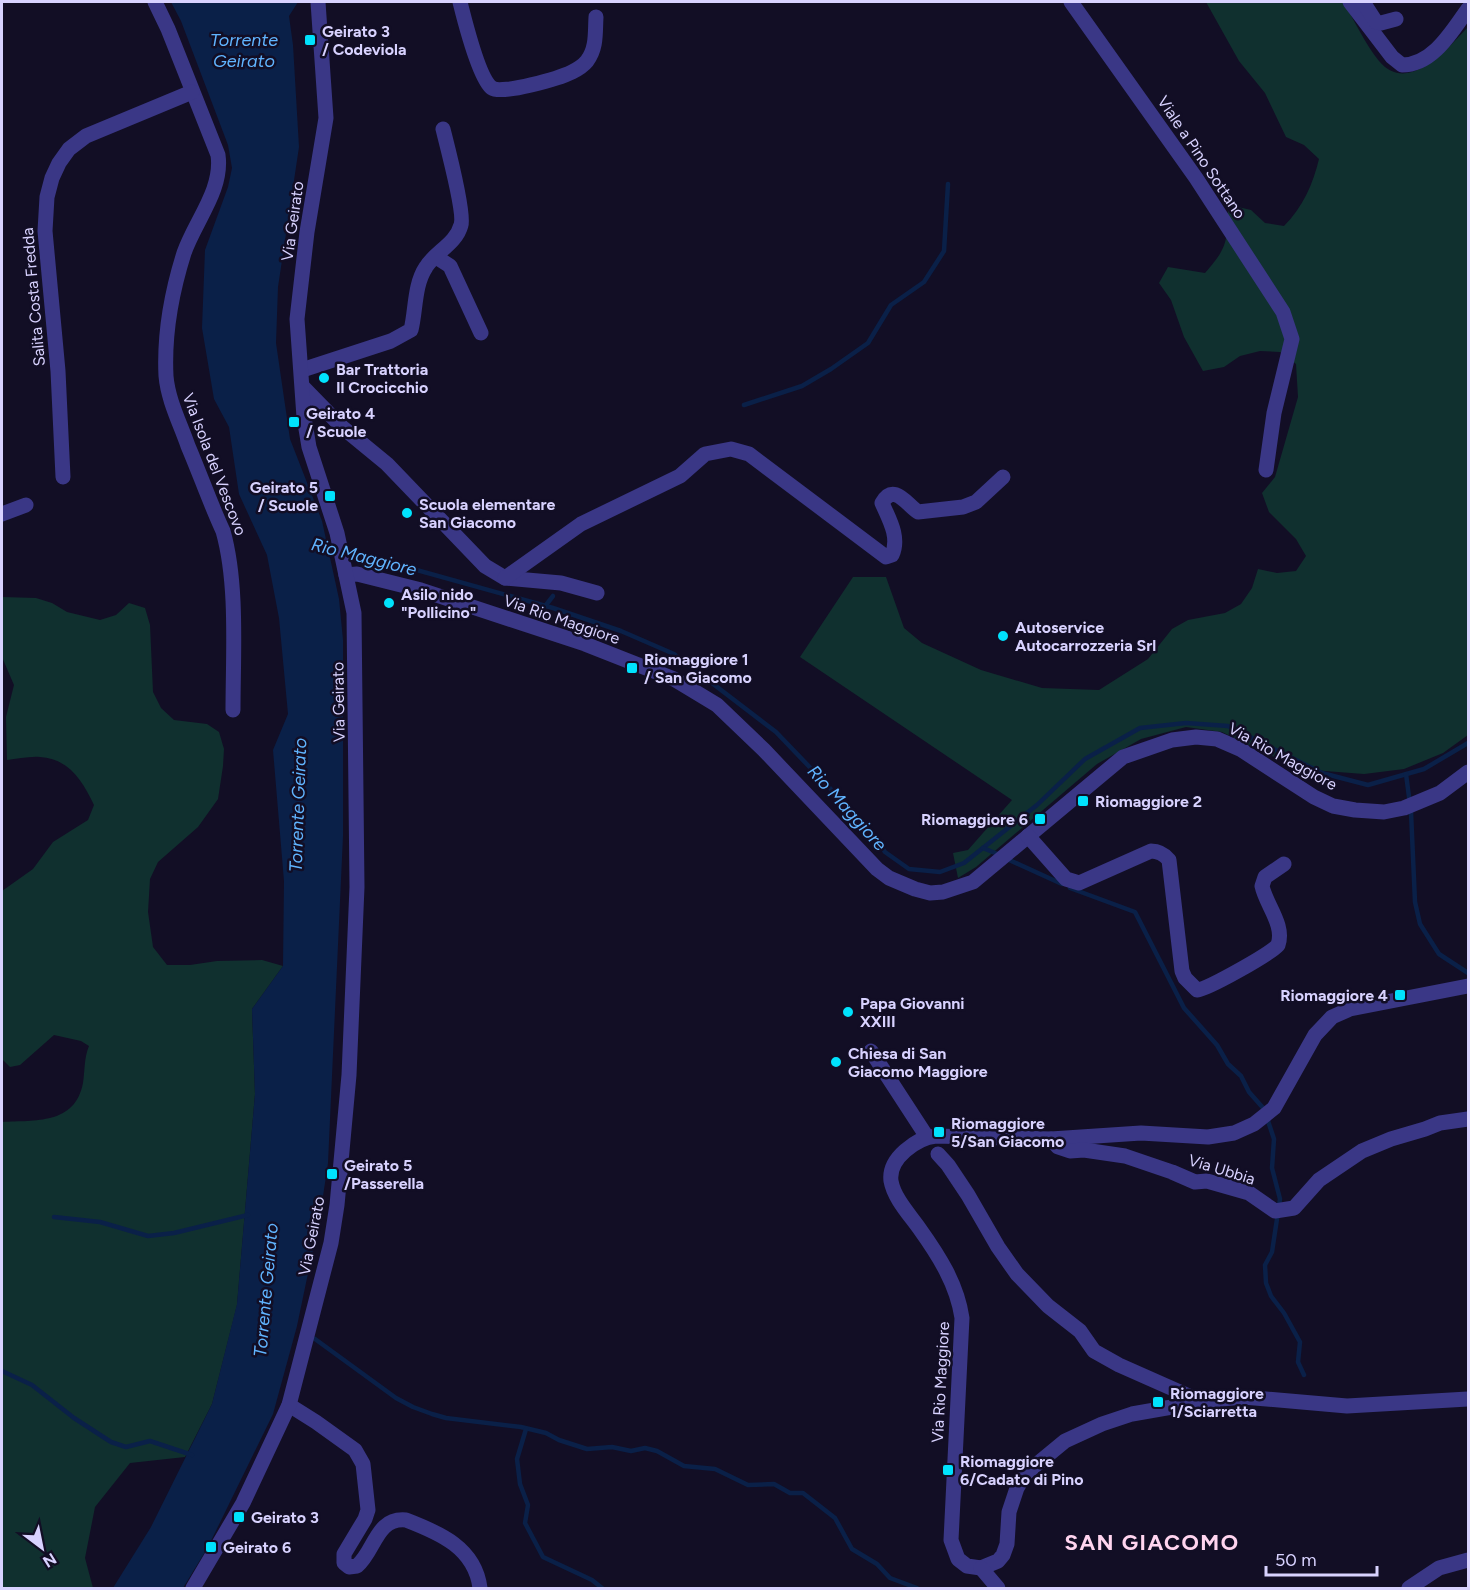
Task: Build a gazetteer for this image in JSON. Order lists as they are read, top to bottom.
{
  "streets": {
    "street": [
      "Viale a Pino Sottano",
      "Via Geirato",
      "Salita Costa Fredda",
      "Via Isola del Vescovo",
      "Via Rio Maggiore",
      "Via Ubbia"
    ]
  },
  "crossings": [
    ["Via Geirato", "Via Rio Maggiore"],
    ["Salita Costa Fredda", "Via Isola del Vescovo"]
  ],
  "districts": ["SAN GIACOMO"],
  "water": ["Torrente Geirato", "Rio Maggiore"],
  "places": {
    "transit": [
      "Geirato 3 / Codeviola",
      "Geirato 4 / Scuole",
      "Geirato 5 / Scuole",
      "Riomaggiore 1 / San Giacomo",
      "Riomaggiore 2",
      "Riomaggiore 6",
      "Riomaggiore 4",
      "Riomaggiore 5/San Giacomo",
      "Geirato 5 /Passerella",
      "Riomaggiore 1/Sciarretta",
      "Riomaggiore 6/Cadato di Pino",
      "Geirato 3",
      "Geirato 6"
    ],
    "other": [
      "Bar Trattoria Il Crocicchio",
      "Scuola elementare San Giacomo",
      "Asilo nido \"Pollicino\"",
      "Autoservice Autocarrozzeria Srl",
      "Papa Giovanni XXIII",
      "Chiesa di San Giacomo Maggiore"
    ]
  },
  "scale_bar": "50 m",
  "north": "bottom right"
}
